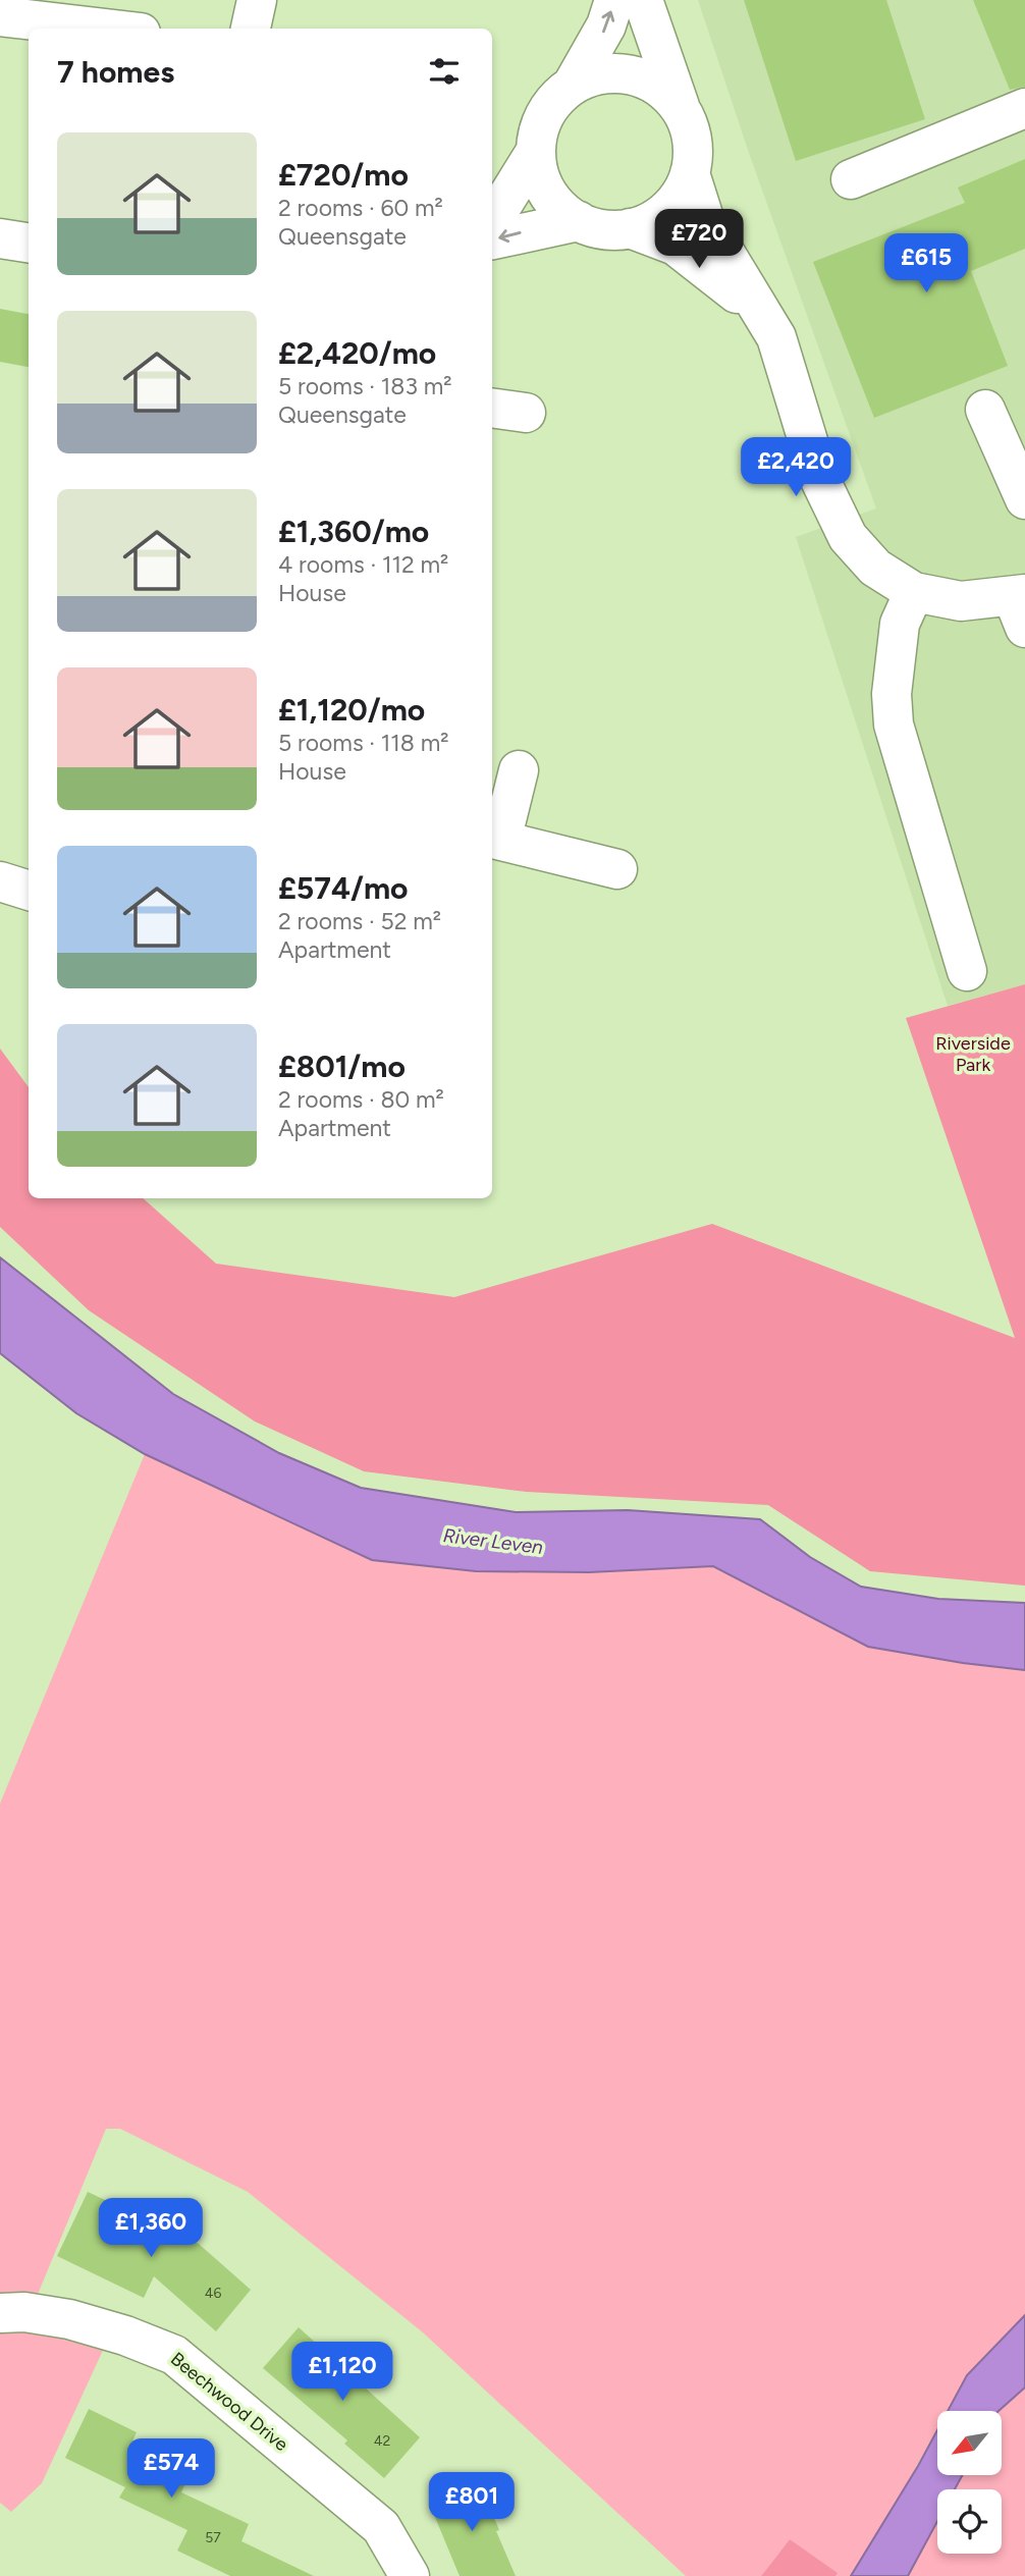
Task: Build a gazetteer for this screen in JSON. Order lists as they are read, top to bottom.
{
  "streets": {
    "street": ["Beechwood Drive"]
  },
  "water": ["River Leven"],
  "parks": ["Riverside Park"],
  "house_numbers": ["46", "42", "57"],
  "north": "bottom left",
  "page": {
    "heading": "7 homes",
    "list": [
      {
        "name": "£720/mo",
        "note": "2 rooms · 60 m² · Queensgate"
      },
      {
        "name": "£2,420/mo",
        "note": "5 rooms · 183 m² · Queensgate"
      },
      {
        "name": "£1,360/mo",
        "note": "4 rooms · 112 m² · House"
      },
      {
        "name": "£1,120/mo",
        "note": "5 rooms · 118 m² · House"
      },
      {
        "name": "£574/mo",
        "note": "2 rooms · 52 m² · Apartment"
      },
      {
        "name": "£801/mo",
        "note": "2 rooms · 80 m² · Apartment"
      }
    ],
    "price": [
      "£720",
      "£615",
      "£2,420",
      "£1,360",
      "£1,120",
      "£574",
      "£801"
    ]
  }
}
